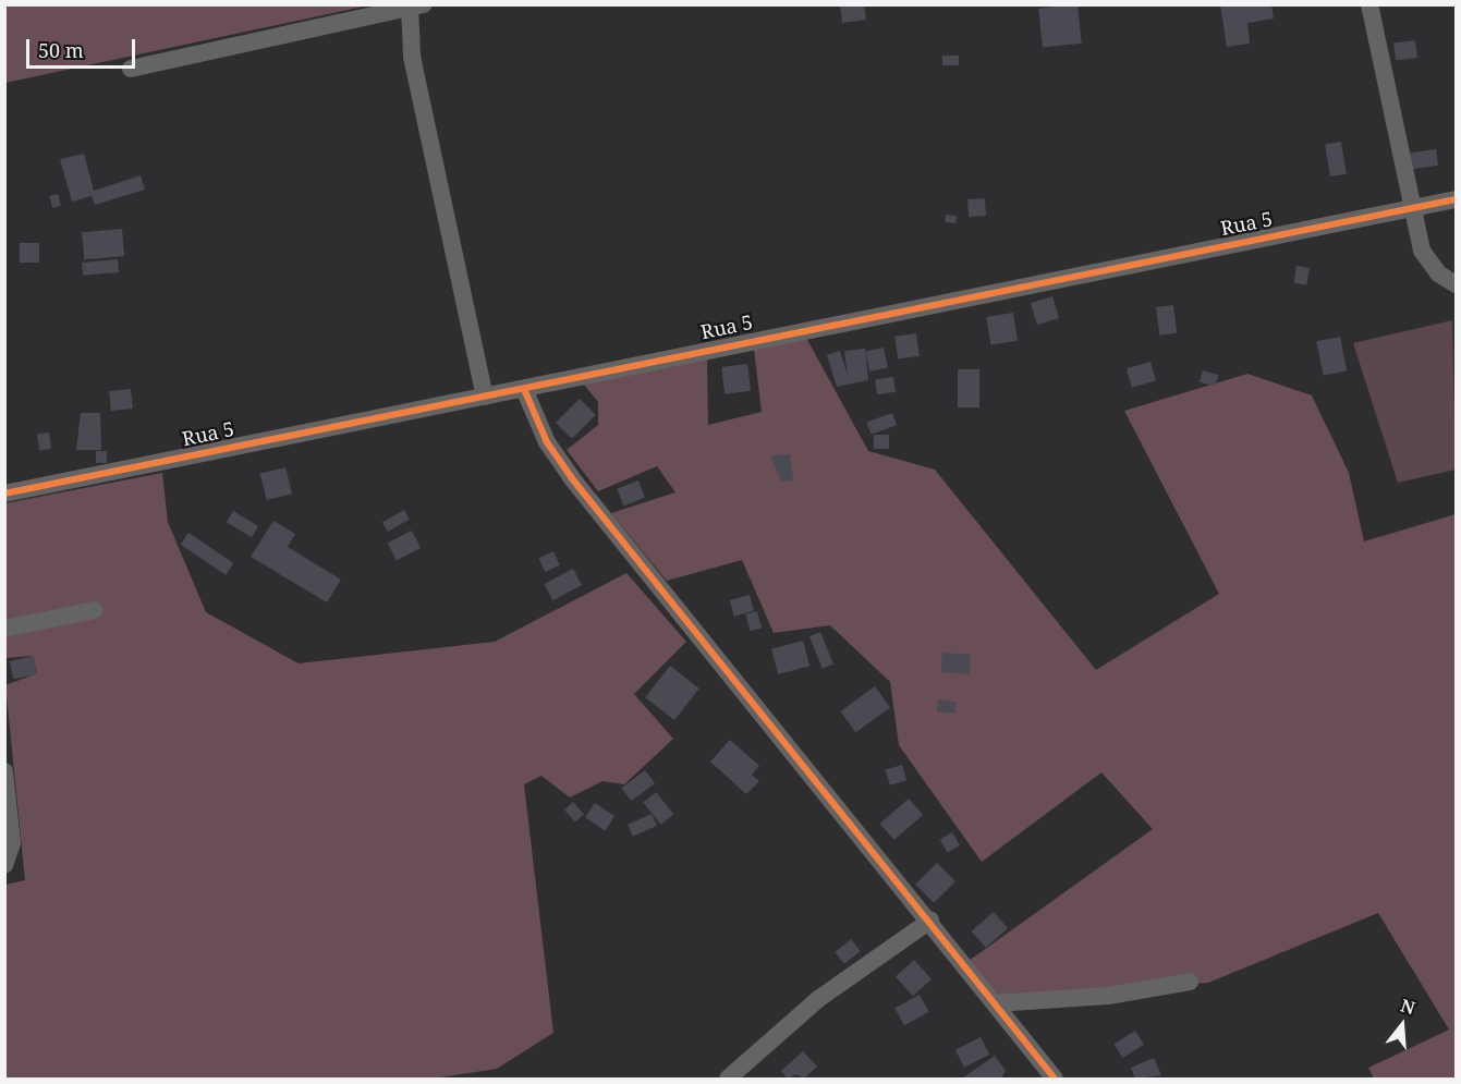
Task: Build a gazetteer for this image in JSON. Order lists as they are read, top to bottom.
{
  "streets": {
    "street": ["Rua 5"]
  },
  "scale_bar": "50 m",
  "north": "top"
}
